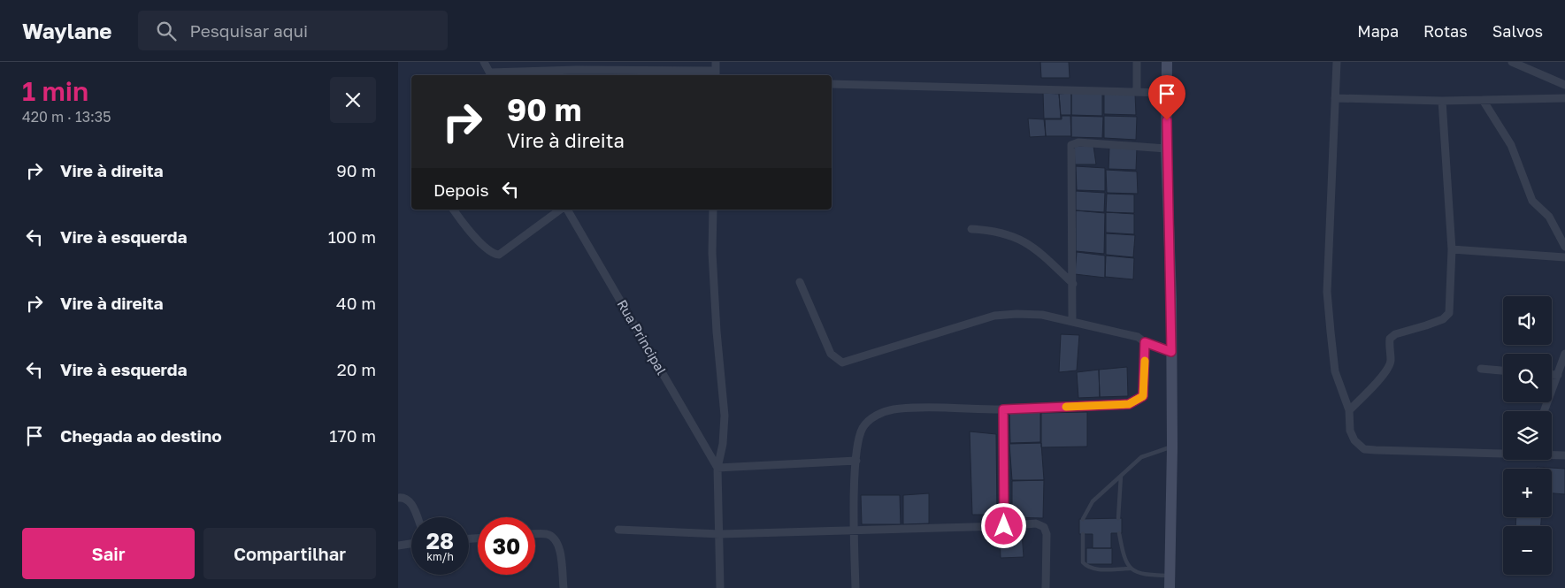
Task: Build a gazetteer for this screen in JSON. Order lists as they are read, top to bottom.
{
  "streets": {
    "street": ["Rua Principal"]
  },
  "page": {
    "header": "Waylane",
    "search": "Pesquisar aqui",
    "nav": ["Mapa", "Rotas", "Salvos"],
    "heading": ["1 min", "420 m · 13:35"],
    "turn": ["90 m", "Vire à direita"],
    "list": [
      {
        "name": "Vire à direita",
        "value": "90 m"
      },
      {
        "name": "Vire à esquerda",
        "value": "100 m"
      },
      {
        "name": "Vire à direita",
        "value": "40 m"
      },
      {
        "name": "Vire à esquerda",
        "value": "20 m"
      },
      {
        "name": "Chegada ao destino",
        "value": "170 m"
      }
    ],
    "then": "Depois",
    "map_buttons": ["+", "−"],
    "speed": "28 km/h",
    "limit": "30",
    "buttons": ["Sair", "Compartilhar"]
  }
}
